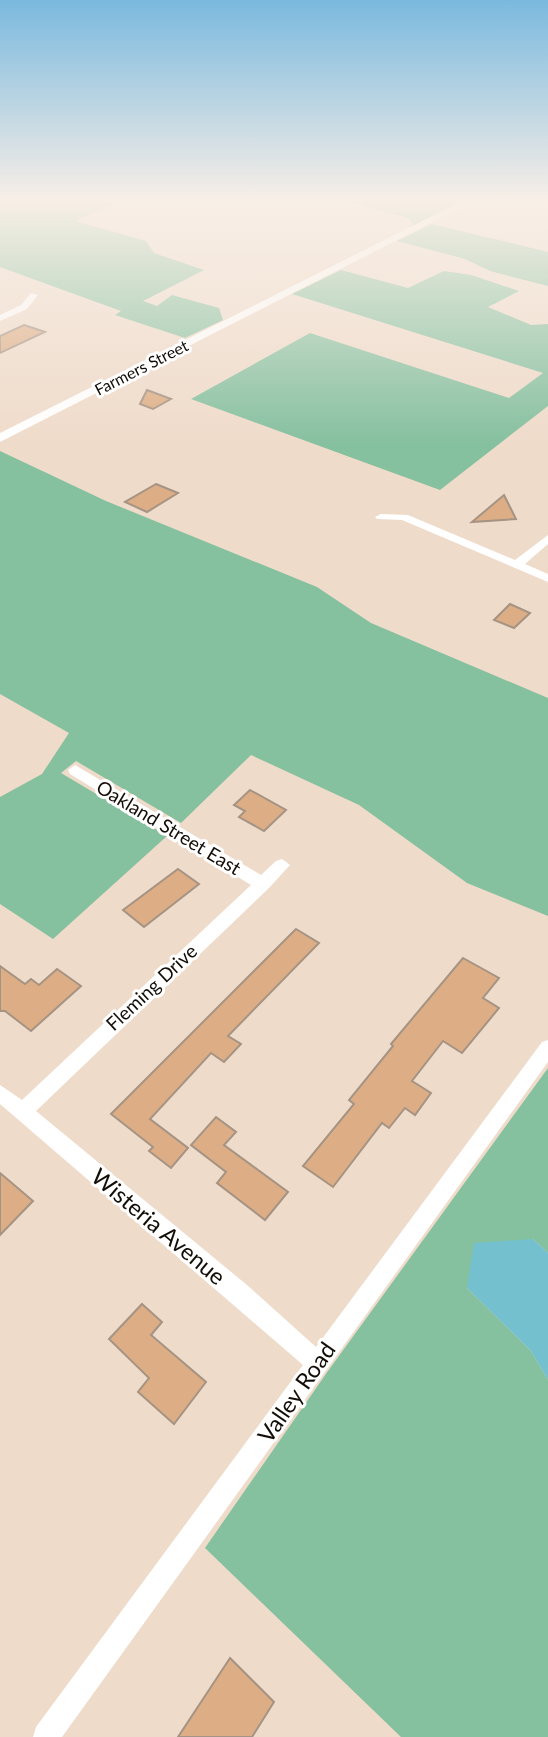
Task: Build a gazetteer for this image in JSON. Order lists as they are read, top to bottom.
{
  "streets": {
    "street": [
      "Farmers Street",
      "Oakland Street East",
      "Fleming Drive",
      "Wisteria Avenue",
      "Valley Road"
    ]
  },
  "crossings": [
    ["Oakland Street East", "Fleming Drive"],
    ["Fleming Drive", "Wisteria Avenue"],
    ["Wisteria Avenue", "Valley Road"]
  ]
}
